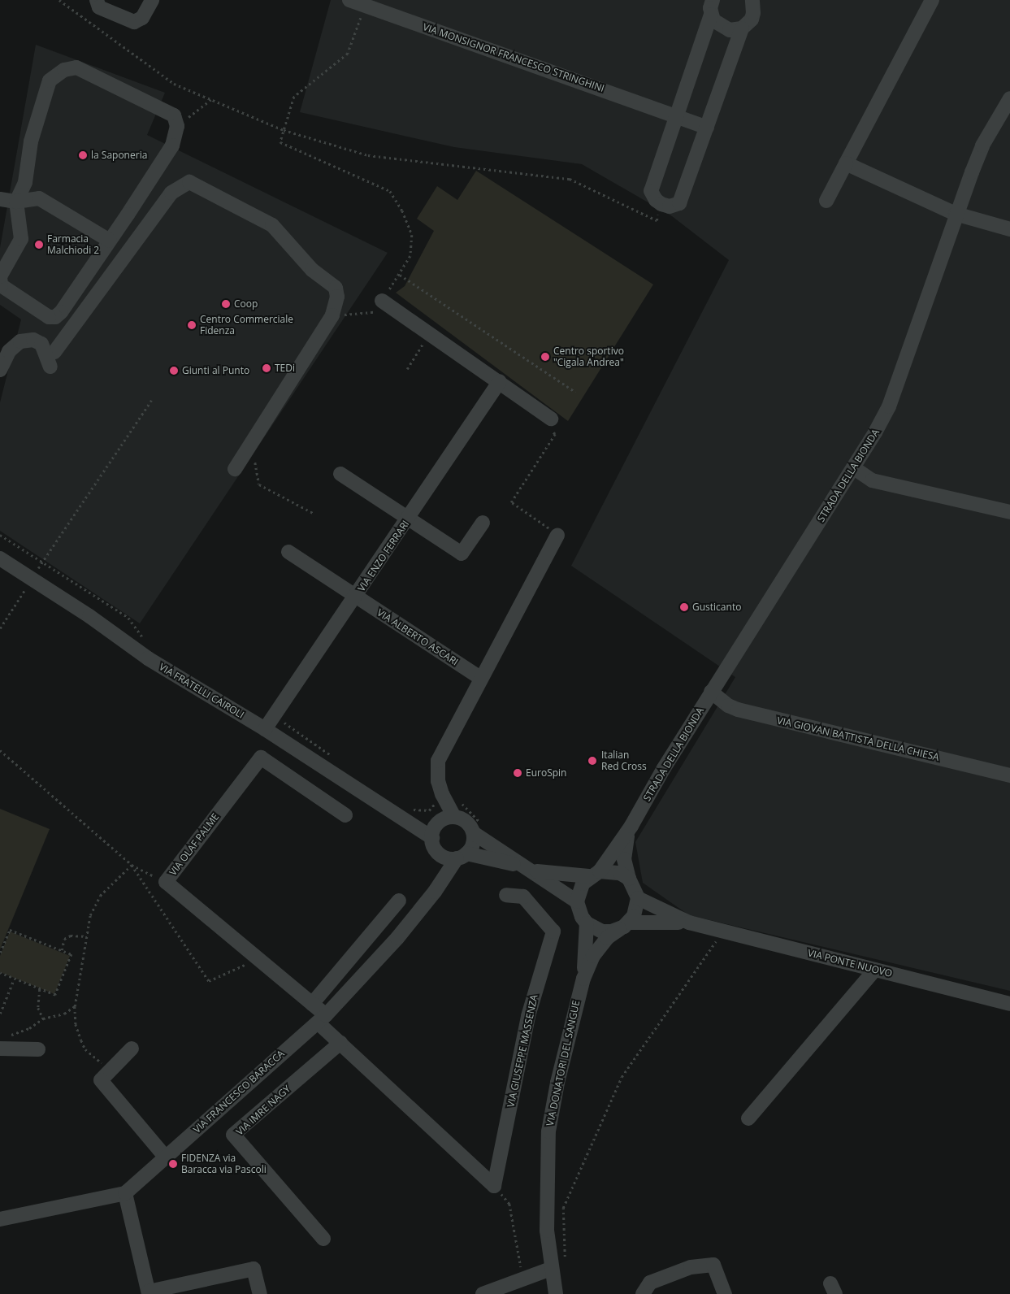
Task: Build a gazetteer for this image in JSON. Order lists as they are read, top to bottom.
{
  "streets": {
    "street": [
      "VIA MONSIGNOR FRANCESCO STRINGHINI",
      "STRADA DELLA BIONDA",
      "VIA ENZO FERRARI",
      "VIA ALBERTO ASCARI",
      "VIA FRATELLI CAIROLI",
      "VIA GIOVAN BATTISTA DELLA CHIESA",
      "VIA OLAF PALME",
      "VIA PONTE NUOVO",
      "VIA GIUSEPPE MASSENZA",
      "VIA DONATORI DEL SANGUE",
      "VIA FRANCESCO BARACCA",
      "VIA IMRE NAGY"
    ]
  },
  "crossings": [
    ["STRADA DELLA BIONDA", "VIA GIOVAN BATTISTA DELLA CHIESA"],
    ["STRADA DELLA BIONDA", "VIA PONTE NUOVO"],
    ["STRADA DELLA BIONDA", "VIA DONATORI DEL SANGUE"],
    ["VIA ENZO FERRARI", "VIA ALBERTO ASCARI"],
    ["VIA ENZO FERRARI", "VIA FRATELLI CAIROLI"],
    ["VIA FRATELLI CAIROLI", "VIA FRANCESCO BARACCA"],
    ["VIA OLAF PALME", "VIA FRANCESCO BARACCA"],
    ["VIA PONTE NUOVO", "VIA DONATORI DEL SANGUE"]
  ],
  "places": [
    "la Saponeria",
    "Farmacia Malchiodi 2",
    "Coop",
    "Centro Commerciale Fidenza",
    "Centro sportivo \"Cigala Andrea\"",
    "TEDi",
    "Giunti al Punto",
    "Gusticanto",
    "Italian Red Cross",
    "EuroSpin",
    "FIDENZA via Baracca via Pascoli"
  ]
}
